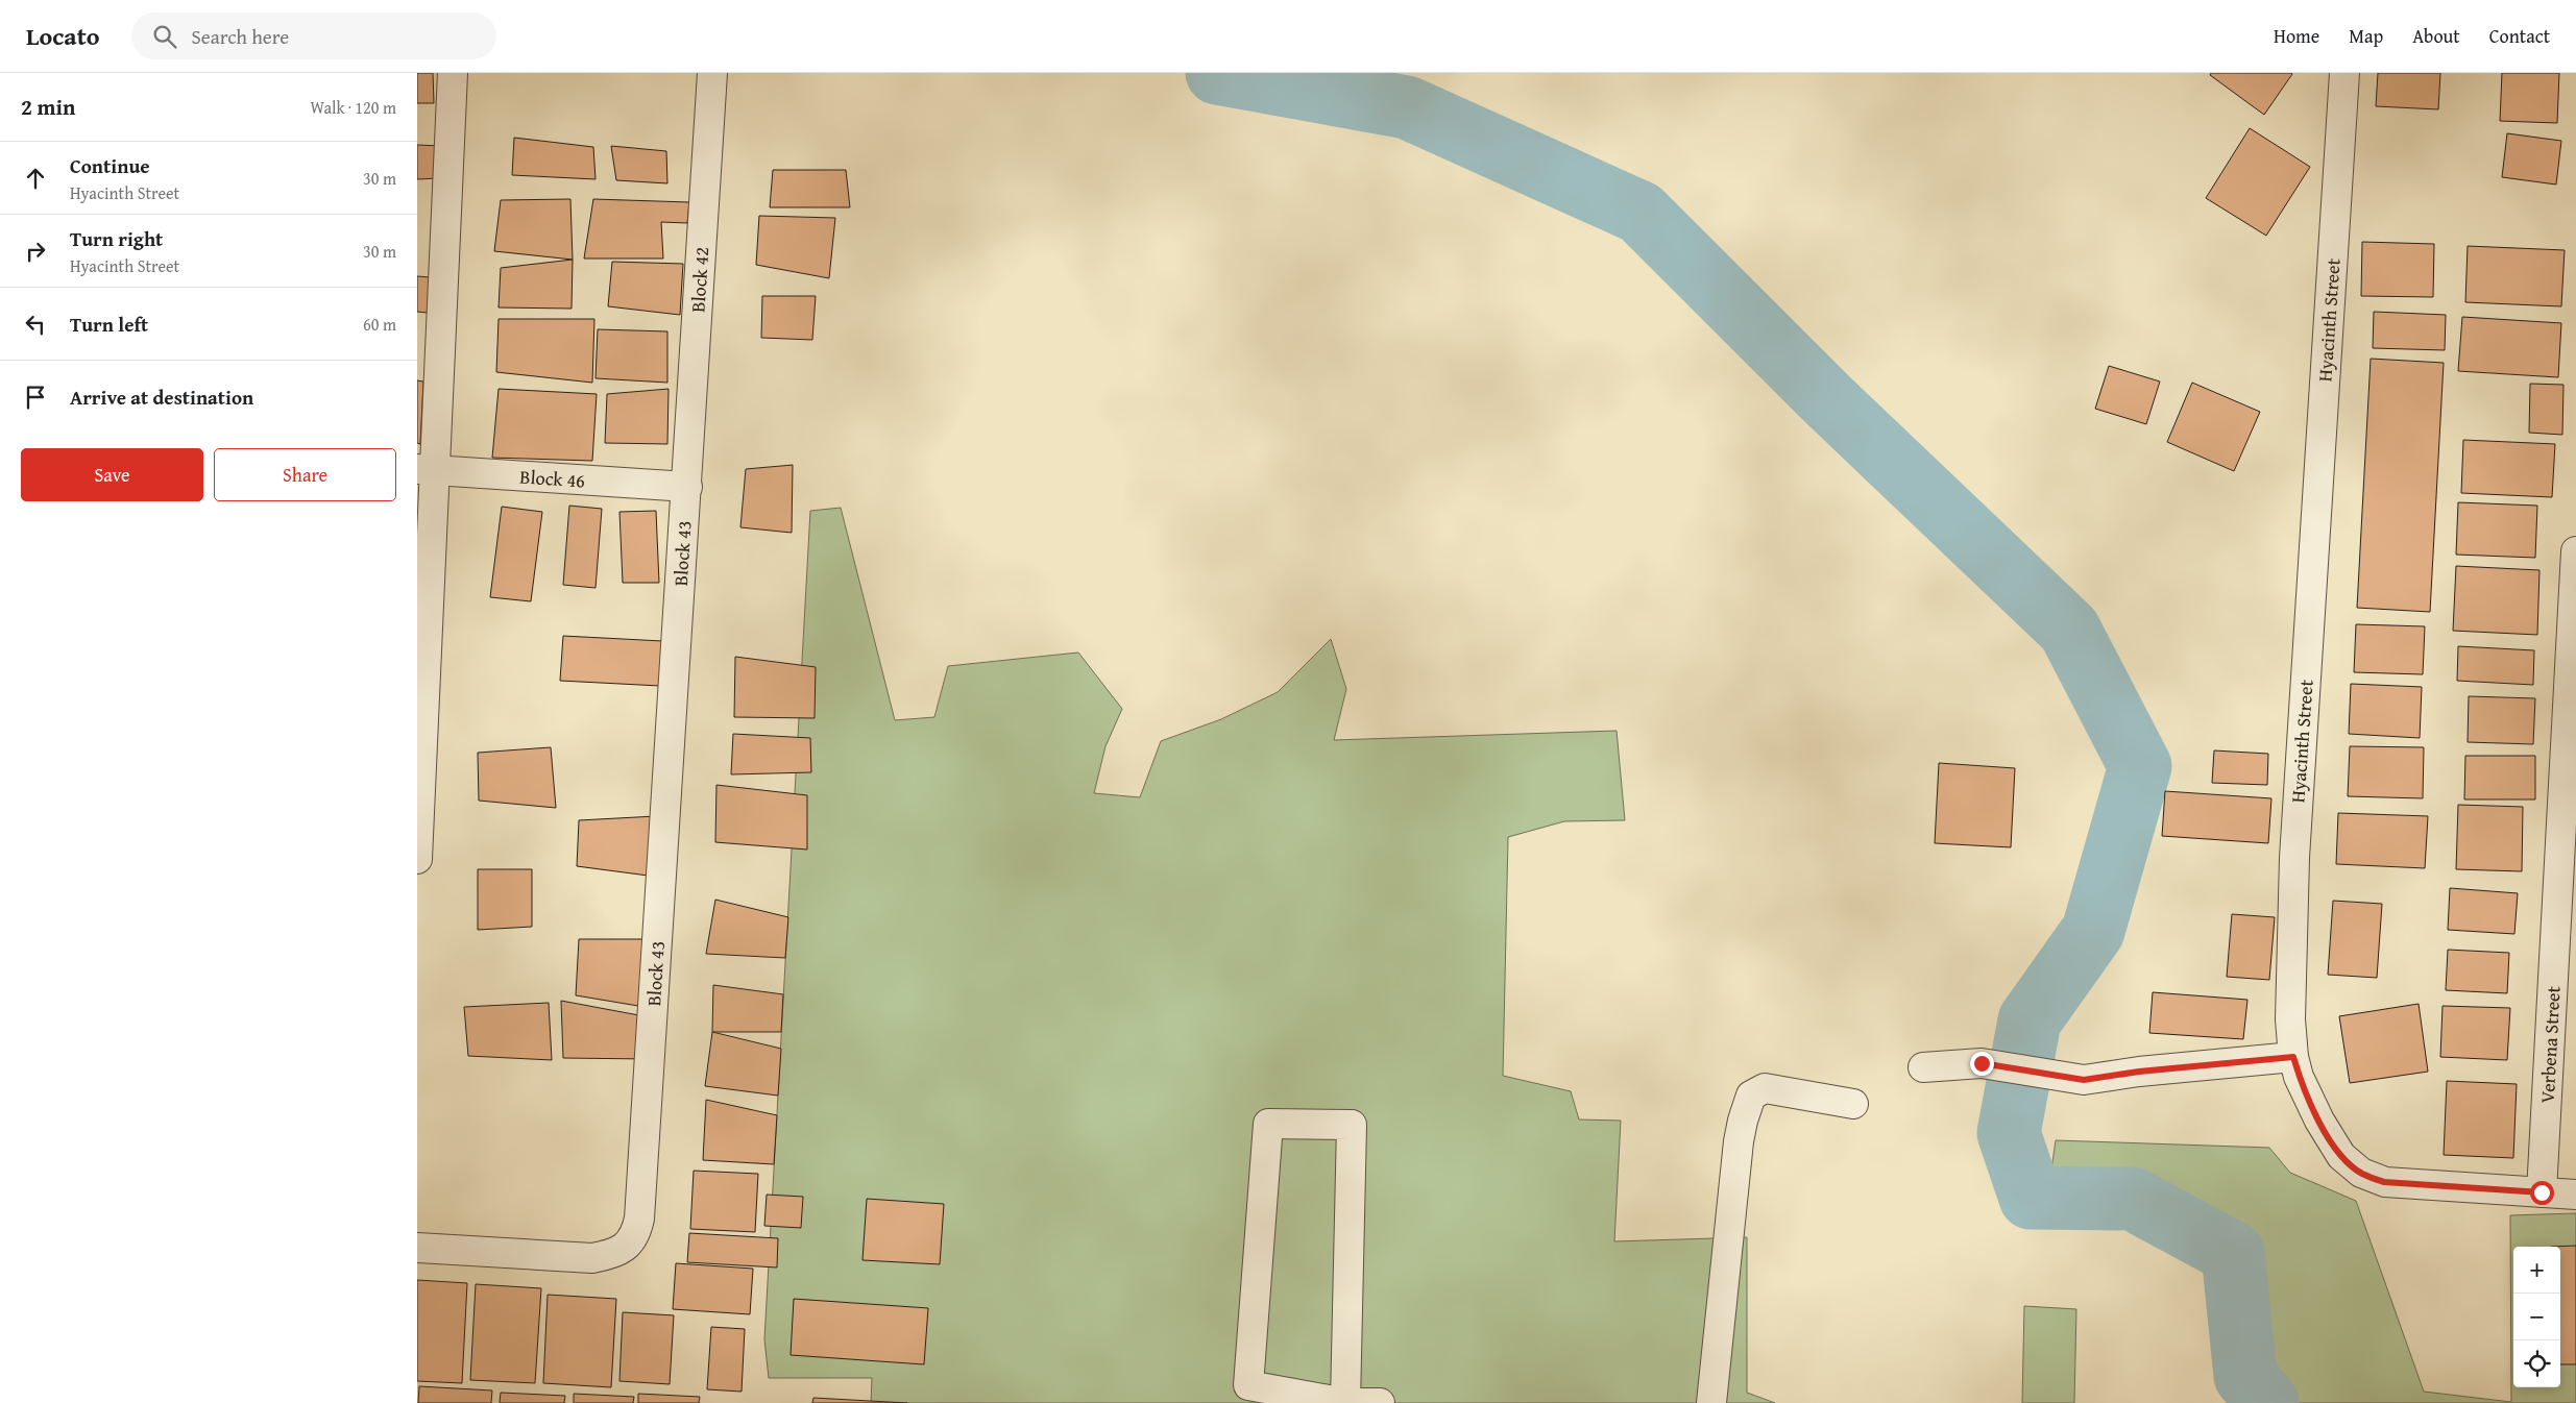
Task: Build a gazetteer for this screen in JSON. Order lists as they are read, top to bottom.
{
  "streets": {
    "street": [
      "Block 42",
      "Hyacinth Street",
      "Block 46",
      "Block 43",
      "Verbena Street"
    ]
  },
  "crossings": [
    ["Block 42", "Block 46"],
    ["Block 42", "Block 43"],
    ["Hyacinth Street", "Verbena Street"],
    ["Block 46", "Block 43"]
  ],
  "page": {
    "header": "Locato",
    "search": "Search here",
    "nav": [
      "Home",
      "Map",
      "About",
      "Contact"
    ],
    "heading": ["2 min", "Walk · 120 m"],
    "list": [
      ["Continue", "Hyacinth Street", "30 m"],
      ["Turn right", "Hyacinth Street", "30 m"],
      ["Turn left", "60 m"],
      "Arrive at destination"
    ],
    "buttons": ["Save", "Share"],
    "map_buttons": ["+", "−"]
  }
}
